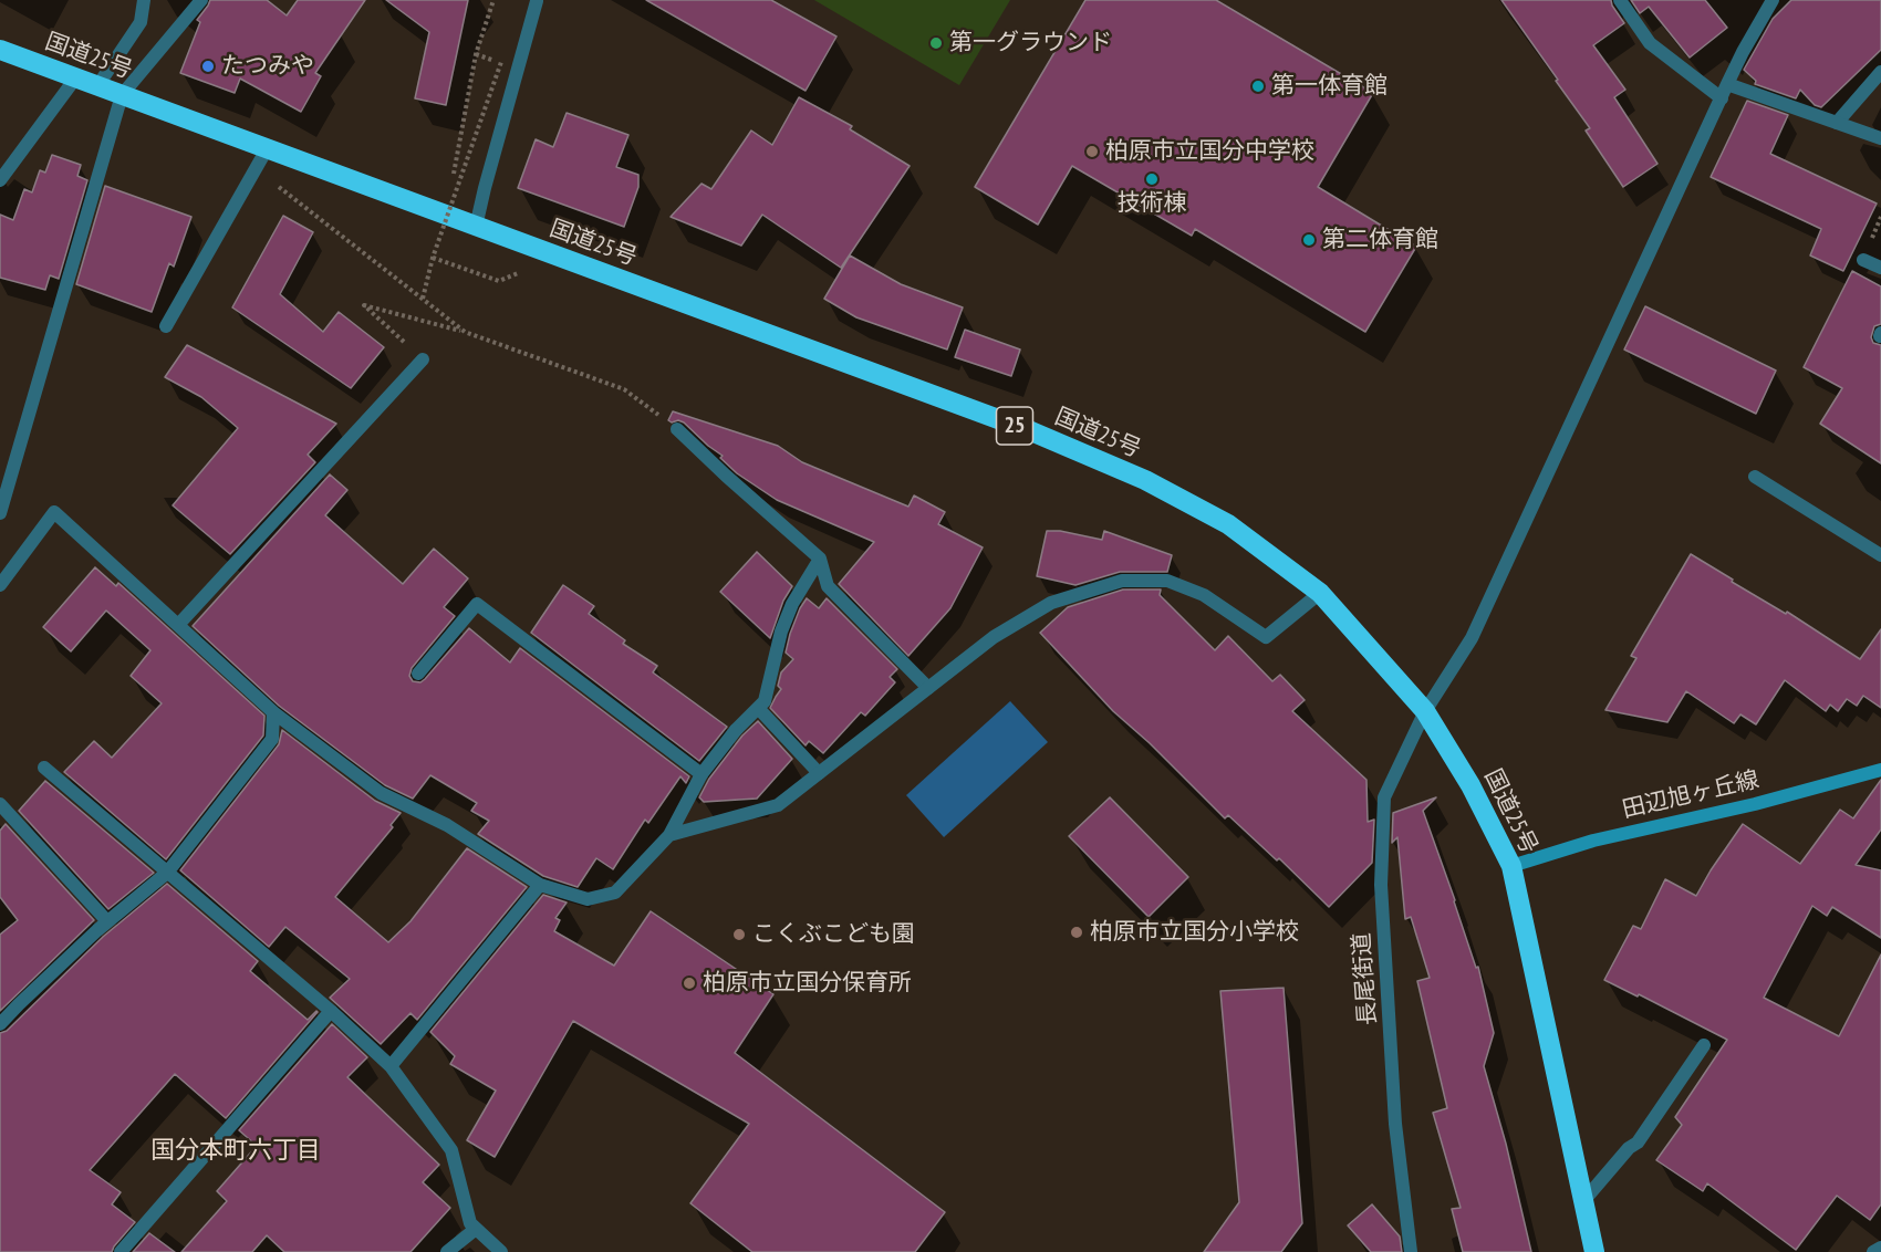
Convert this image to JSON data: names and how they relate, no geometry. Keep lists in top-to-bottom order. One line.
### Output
{"streets":{"highway":["国道25号","25"],"street":["田辺旭ヶ丘線","長尾街道"]},"crossings":[["国道25号","田辺旭ヶ丘線"],["国道25号","長尾街道"]],"districts":["国分本町六丁目"],"places":["第一グラウンド","たつみや","第一体育館","柏原市立国分中学校","技術棟","第二体育館","柏原市立国分小学校","こくぶこども園","柏原市立国分保育所"]}
